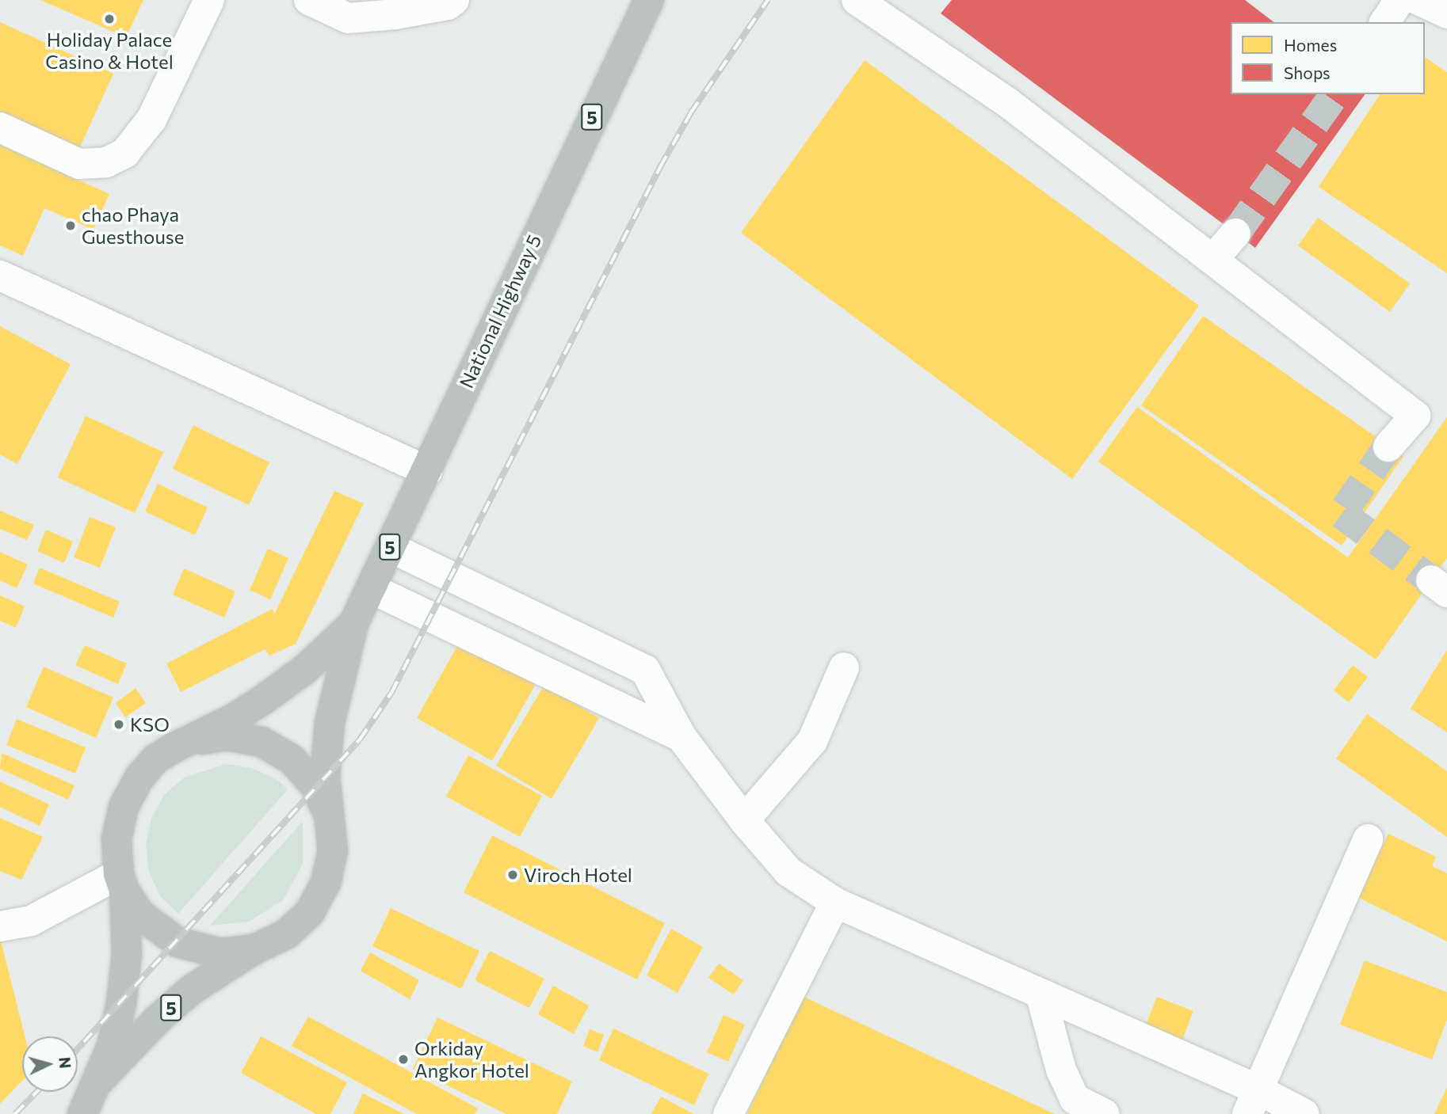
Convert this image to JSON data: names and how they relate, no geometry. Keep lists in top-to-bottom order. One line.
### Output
{"streets":{"highway":["5","National Highway 5"]},"places":["Holiday Palace Casino & Hotel","chao Phaya Guesthouse","KSO","Viroch Hotel","Orkiday Angkor Hotel"],"legend":["Homes","Shops"],"north":"right"}
